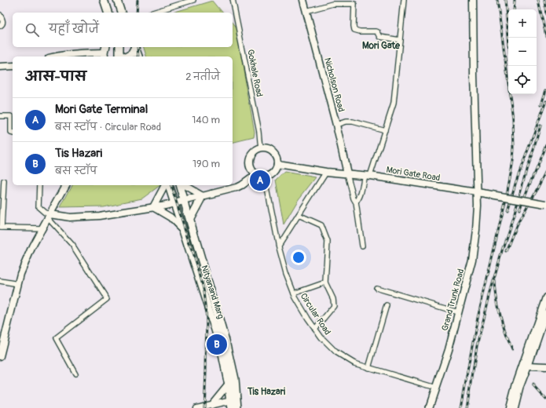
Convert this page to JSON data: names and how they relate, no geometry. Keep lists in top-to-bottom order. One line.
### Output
{"streets":{"main road":["Nityanand Marg"],"street":["Gokhale Road","Nicholson Road","Mori Gate Road","Grand Trunk Road","Circular Road"]},"crossings":[["Gokhale Road","Mori Gate Road"],["Gokhale Road","Circular Road"],["Nicholson Road","Mori Gate Road"],["Mori Gate Road","Grand Trunk Road"],["Mori Gate Road","Circular Road"],["Grand Trunk Road","Circular Road"]],"districts":["Mori Gate","Tis Hazari"],"page":{"map_buttons":["+","−"],"search":"यहाँ खोजें","heading":["आस-पास","2 नतीजे"],"list":[{"mark":"A","name":"Mori Gate Terminal","note":"बस स्टॉप · Circular Road","value":"140 m"},{"mark":"B","name":"Tis Hazari","note":"बस स्टॉप","value":"190 m"}],"pins":["A","B"]}}
